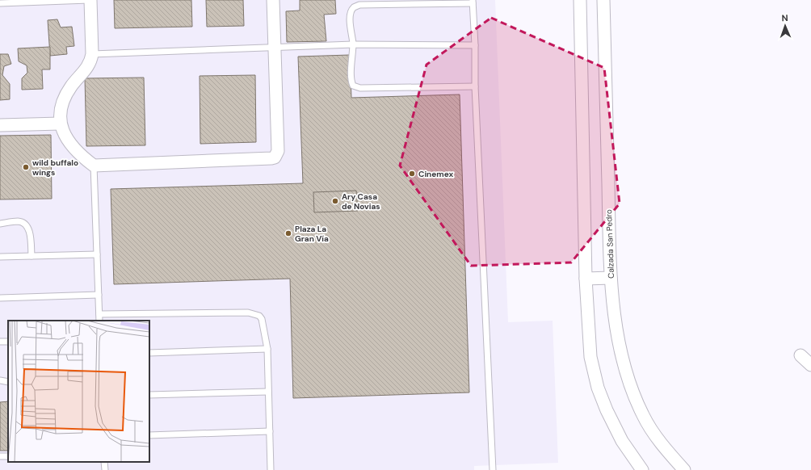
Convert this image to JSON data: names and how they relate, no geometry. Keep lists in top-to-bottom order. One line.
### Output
{"streets":{"street":["Calzada San Pedro"]},"places":["wild buffalo wings","Cinemex","Ary Casa de Novias","Plaza La Gran Vía"],"north":"top"}
